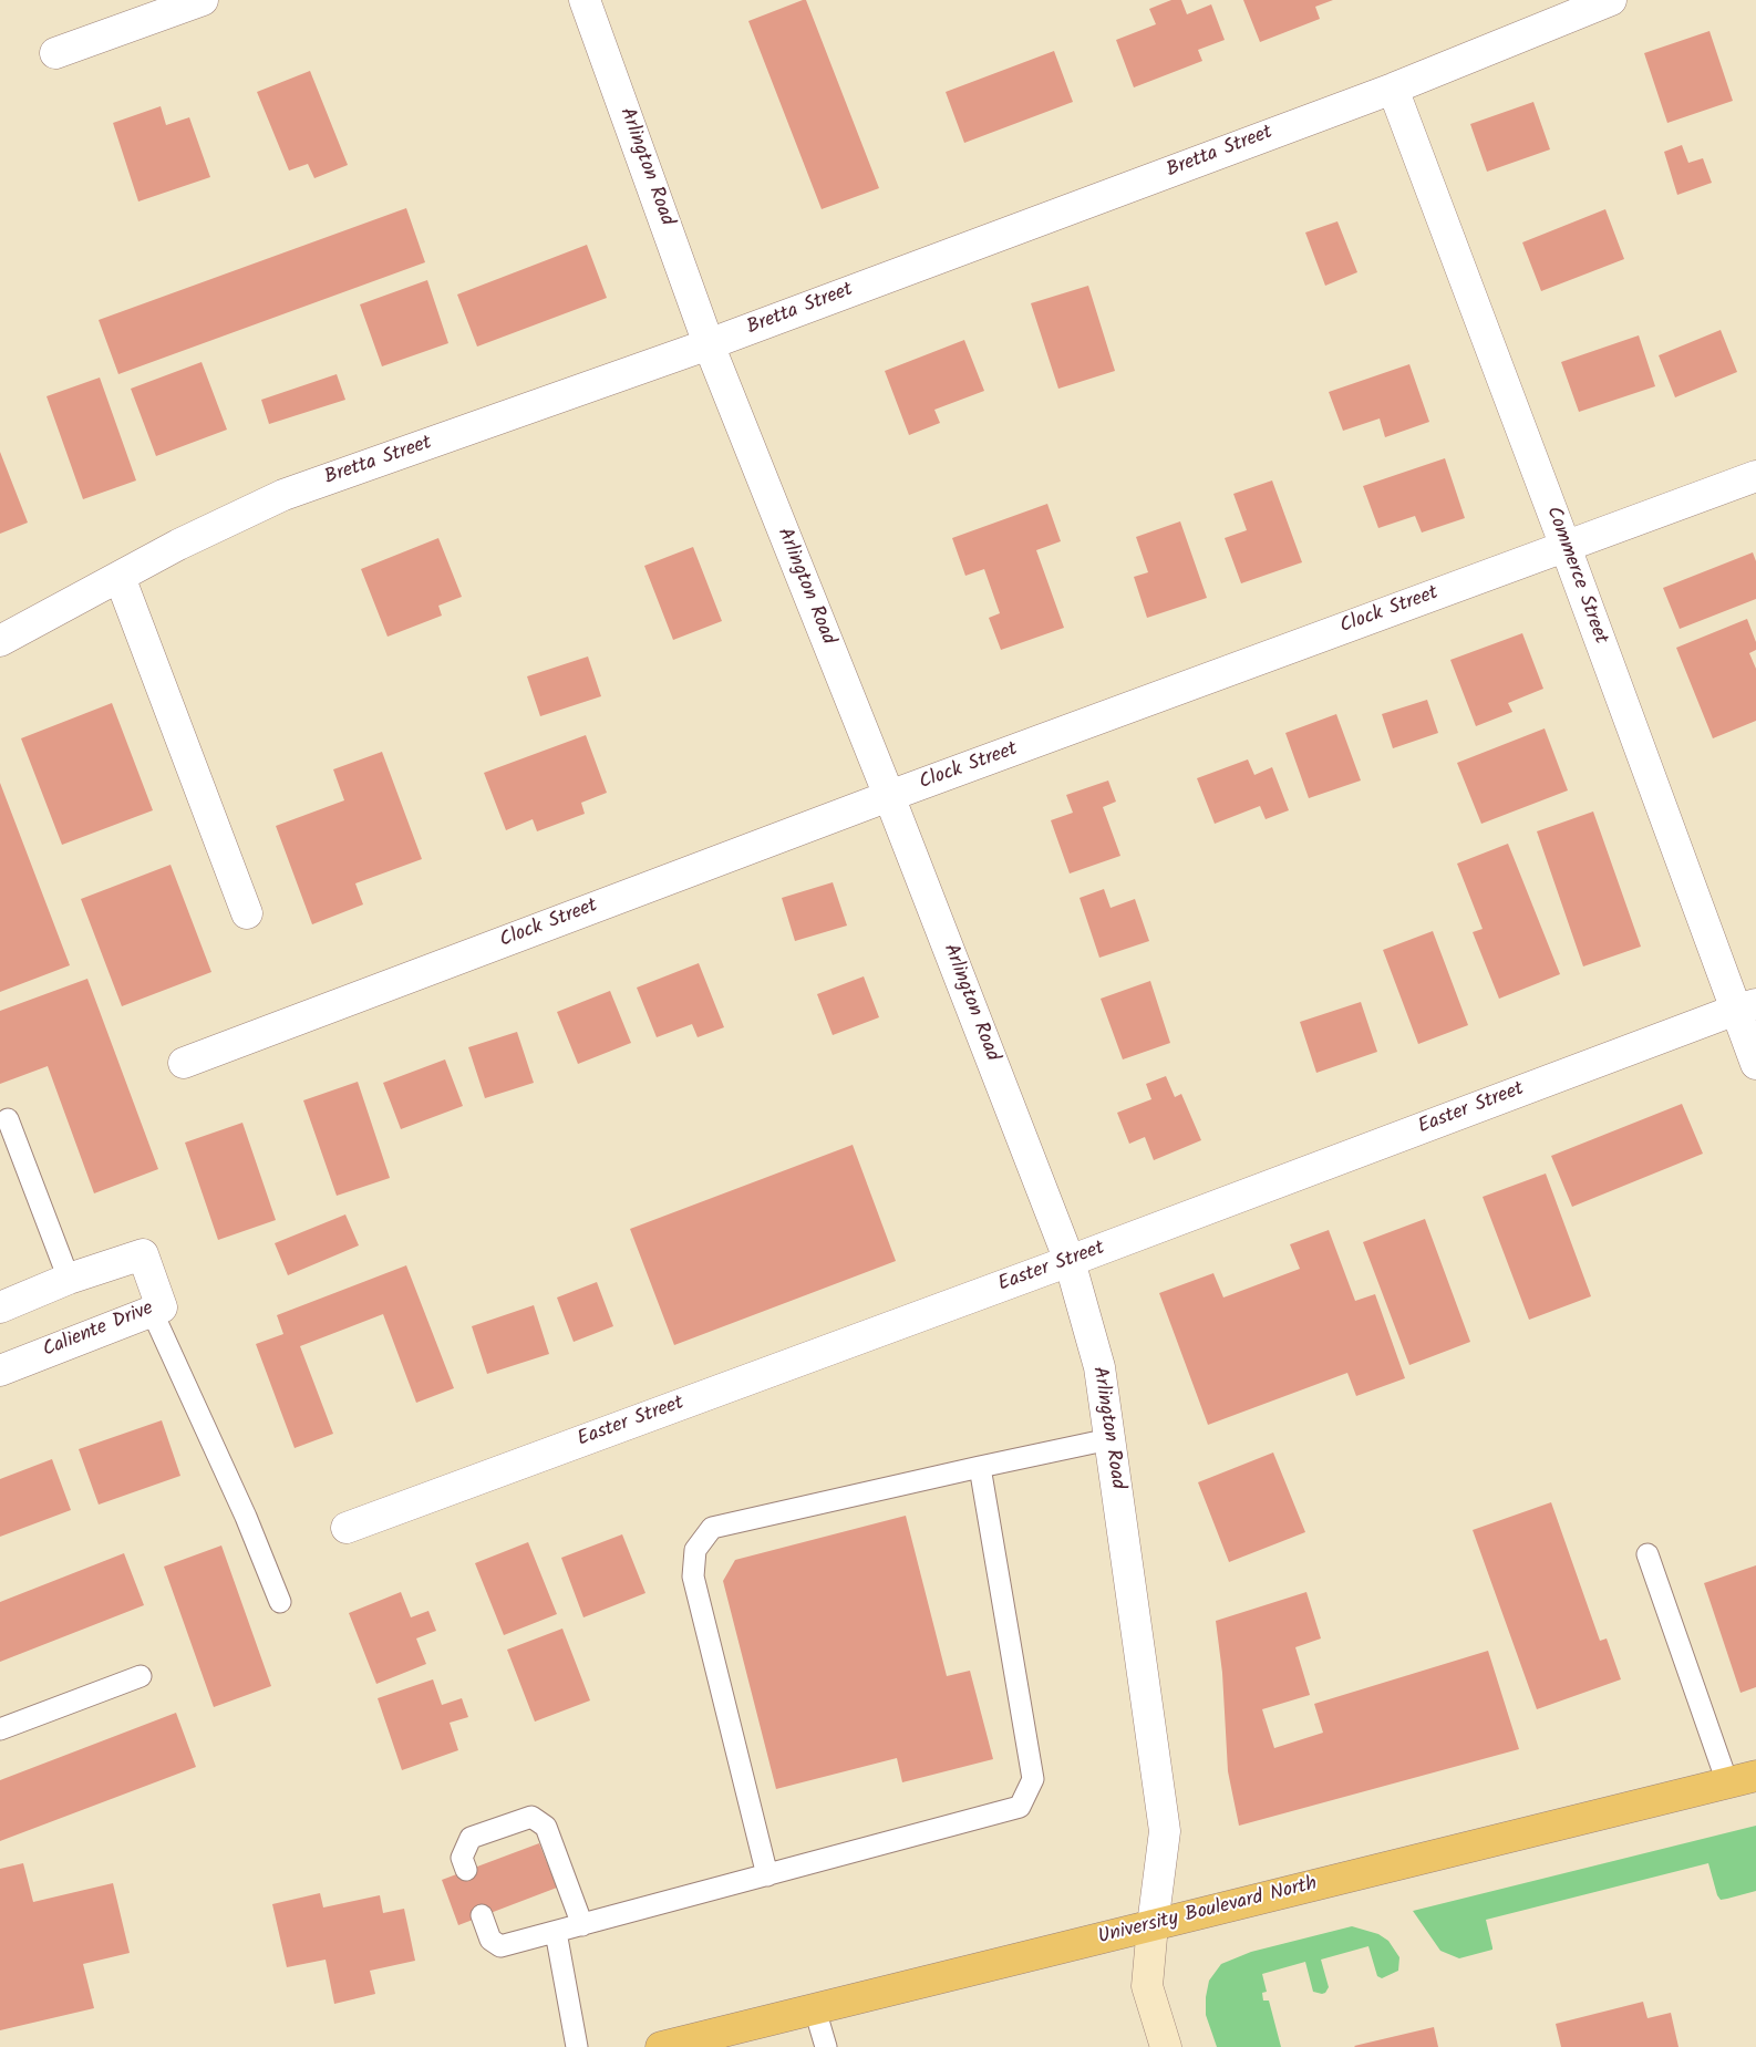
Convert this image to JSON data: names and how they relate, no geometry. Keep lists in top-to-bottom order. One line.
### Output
{"streets":{"main road":["Arlington Road","University Boulevard North"],"street":["Bretta Street","Commerce Street","Clock Street","Easter Street","Caliente Drive"]},"crossings":[["Bretta Street","Arlington Road"],["Bretta Street","Commerce Street"],["Arlington Road","Clock Street"],["Arlington Road","Easter Street"],["Arlington Road","University Boulevard North"],["Commerce Street","Clock Street"],["Commerce Street","Easter Street"]]}
